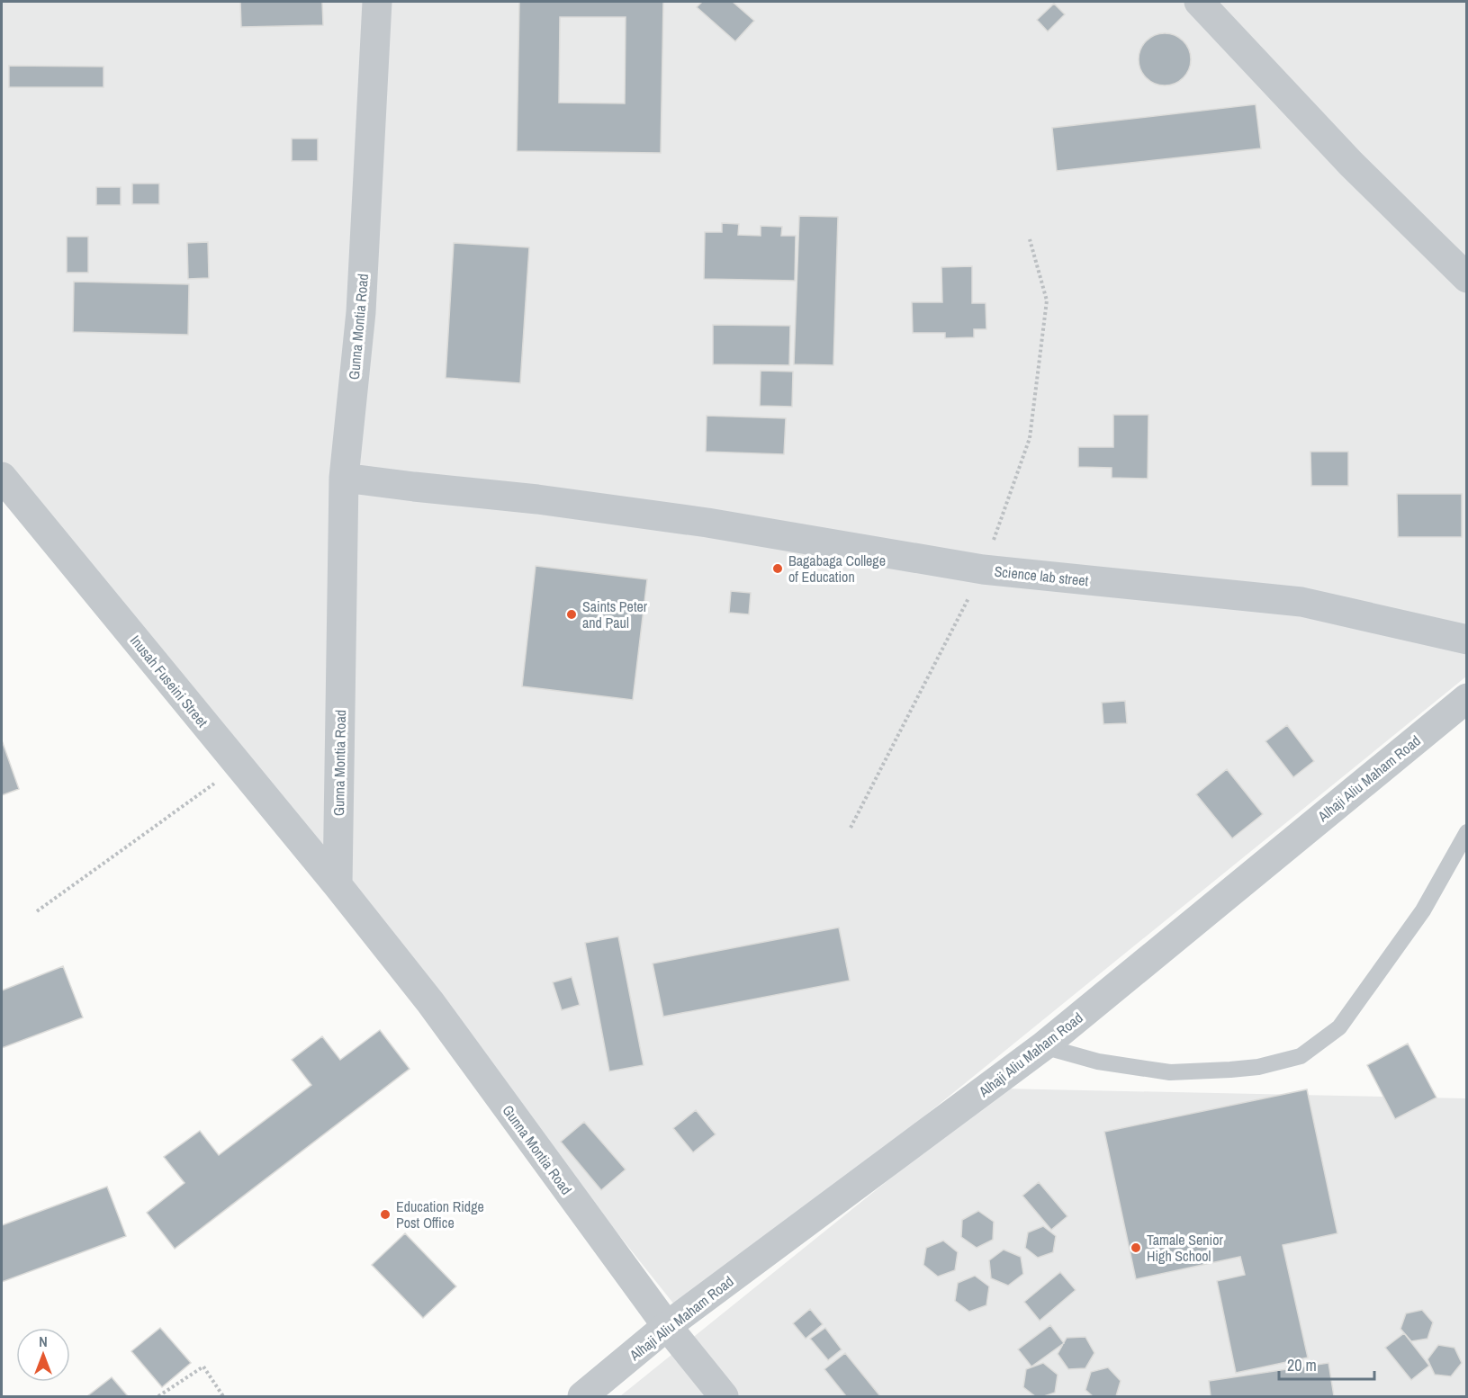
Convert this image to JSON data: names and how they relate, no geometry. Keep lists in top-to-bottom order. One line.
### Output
{"streets":{"street":["Gunna Montia Road","Science lab street","Inusah Fuseini Street","Alhaji Aliu Maham Road"]},"crossings":[["Gunna Montia Road","Science lab street"],["Gunna Montia Road","Inusah Fuseini Street"],["Gunna Montia Road","Alhaji Aliu Maham Road"]],"places":["Bagabaga College of Education","Saints Peter and Paul","Education Ridge Post Office","Tamale Senior High School"],"scale_bar":"20 m","north":"top"}
